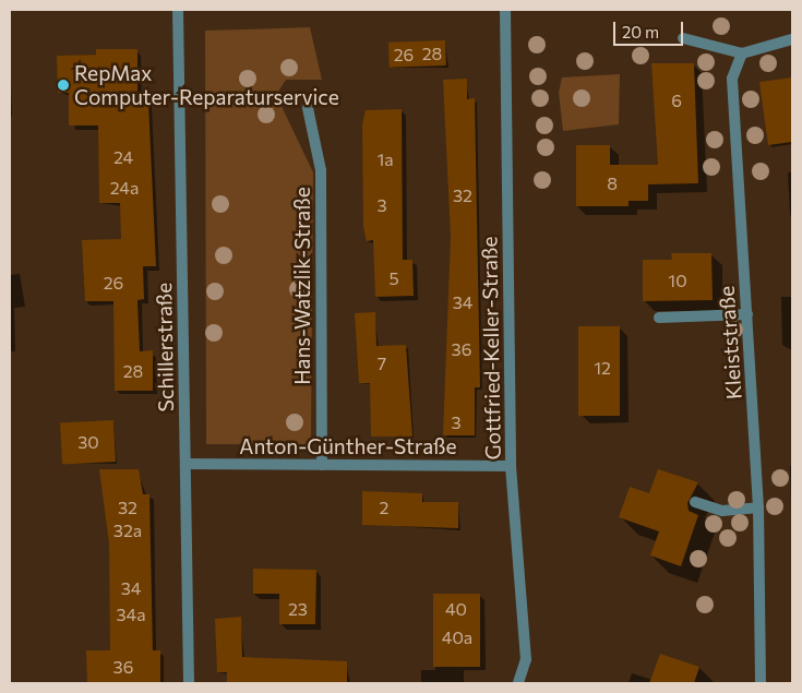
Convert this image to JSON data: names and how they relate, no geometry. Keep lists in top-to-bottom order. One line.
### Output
{"streets":{"street":["Hans-Watzlik-Straße","Kleiststraße","Schillerstraße","Gottfried-Keller-Straße","Anton-Günther-Straße"]},"crossings":[["Hans-Watzlik-Straße","Anton-Günther-Straße"],["Schillerstraße","Anton-Günther-Straße"],["Gottfried-Keller-Straße","Anton-Günther-Straße"]],"places":["RepMax Computer-Reparaturservice"],"house_numbers":["28","26","6","24","1a","8","24a","32","3","5","10","26","34","36","7","12","28","3","30","32","2","32a","34","23","40","34a","40a","36"],"scale_bar":"20 m"}
